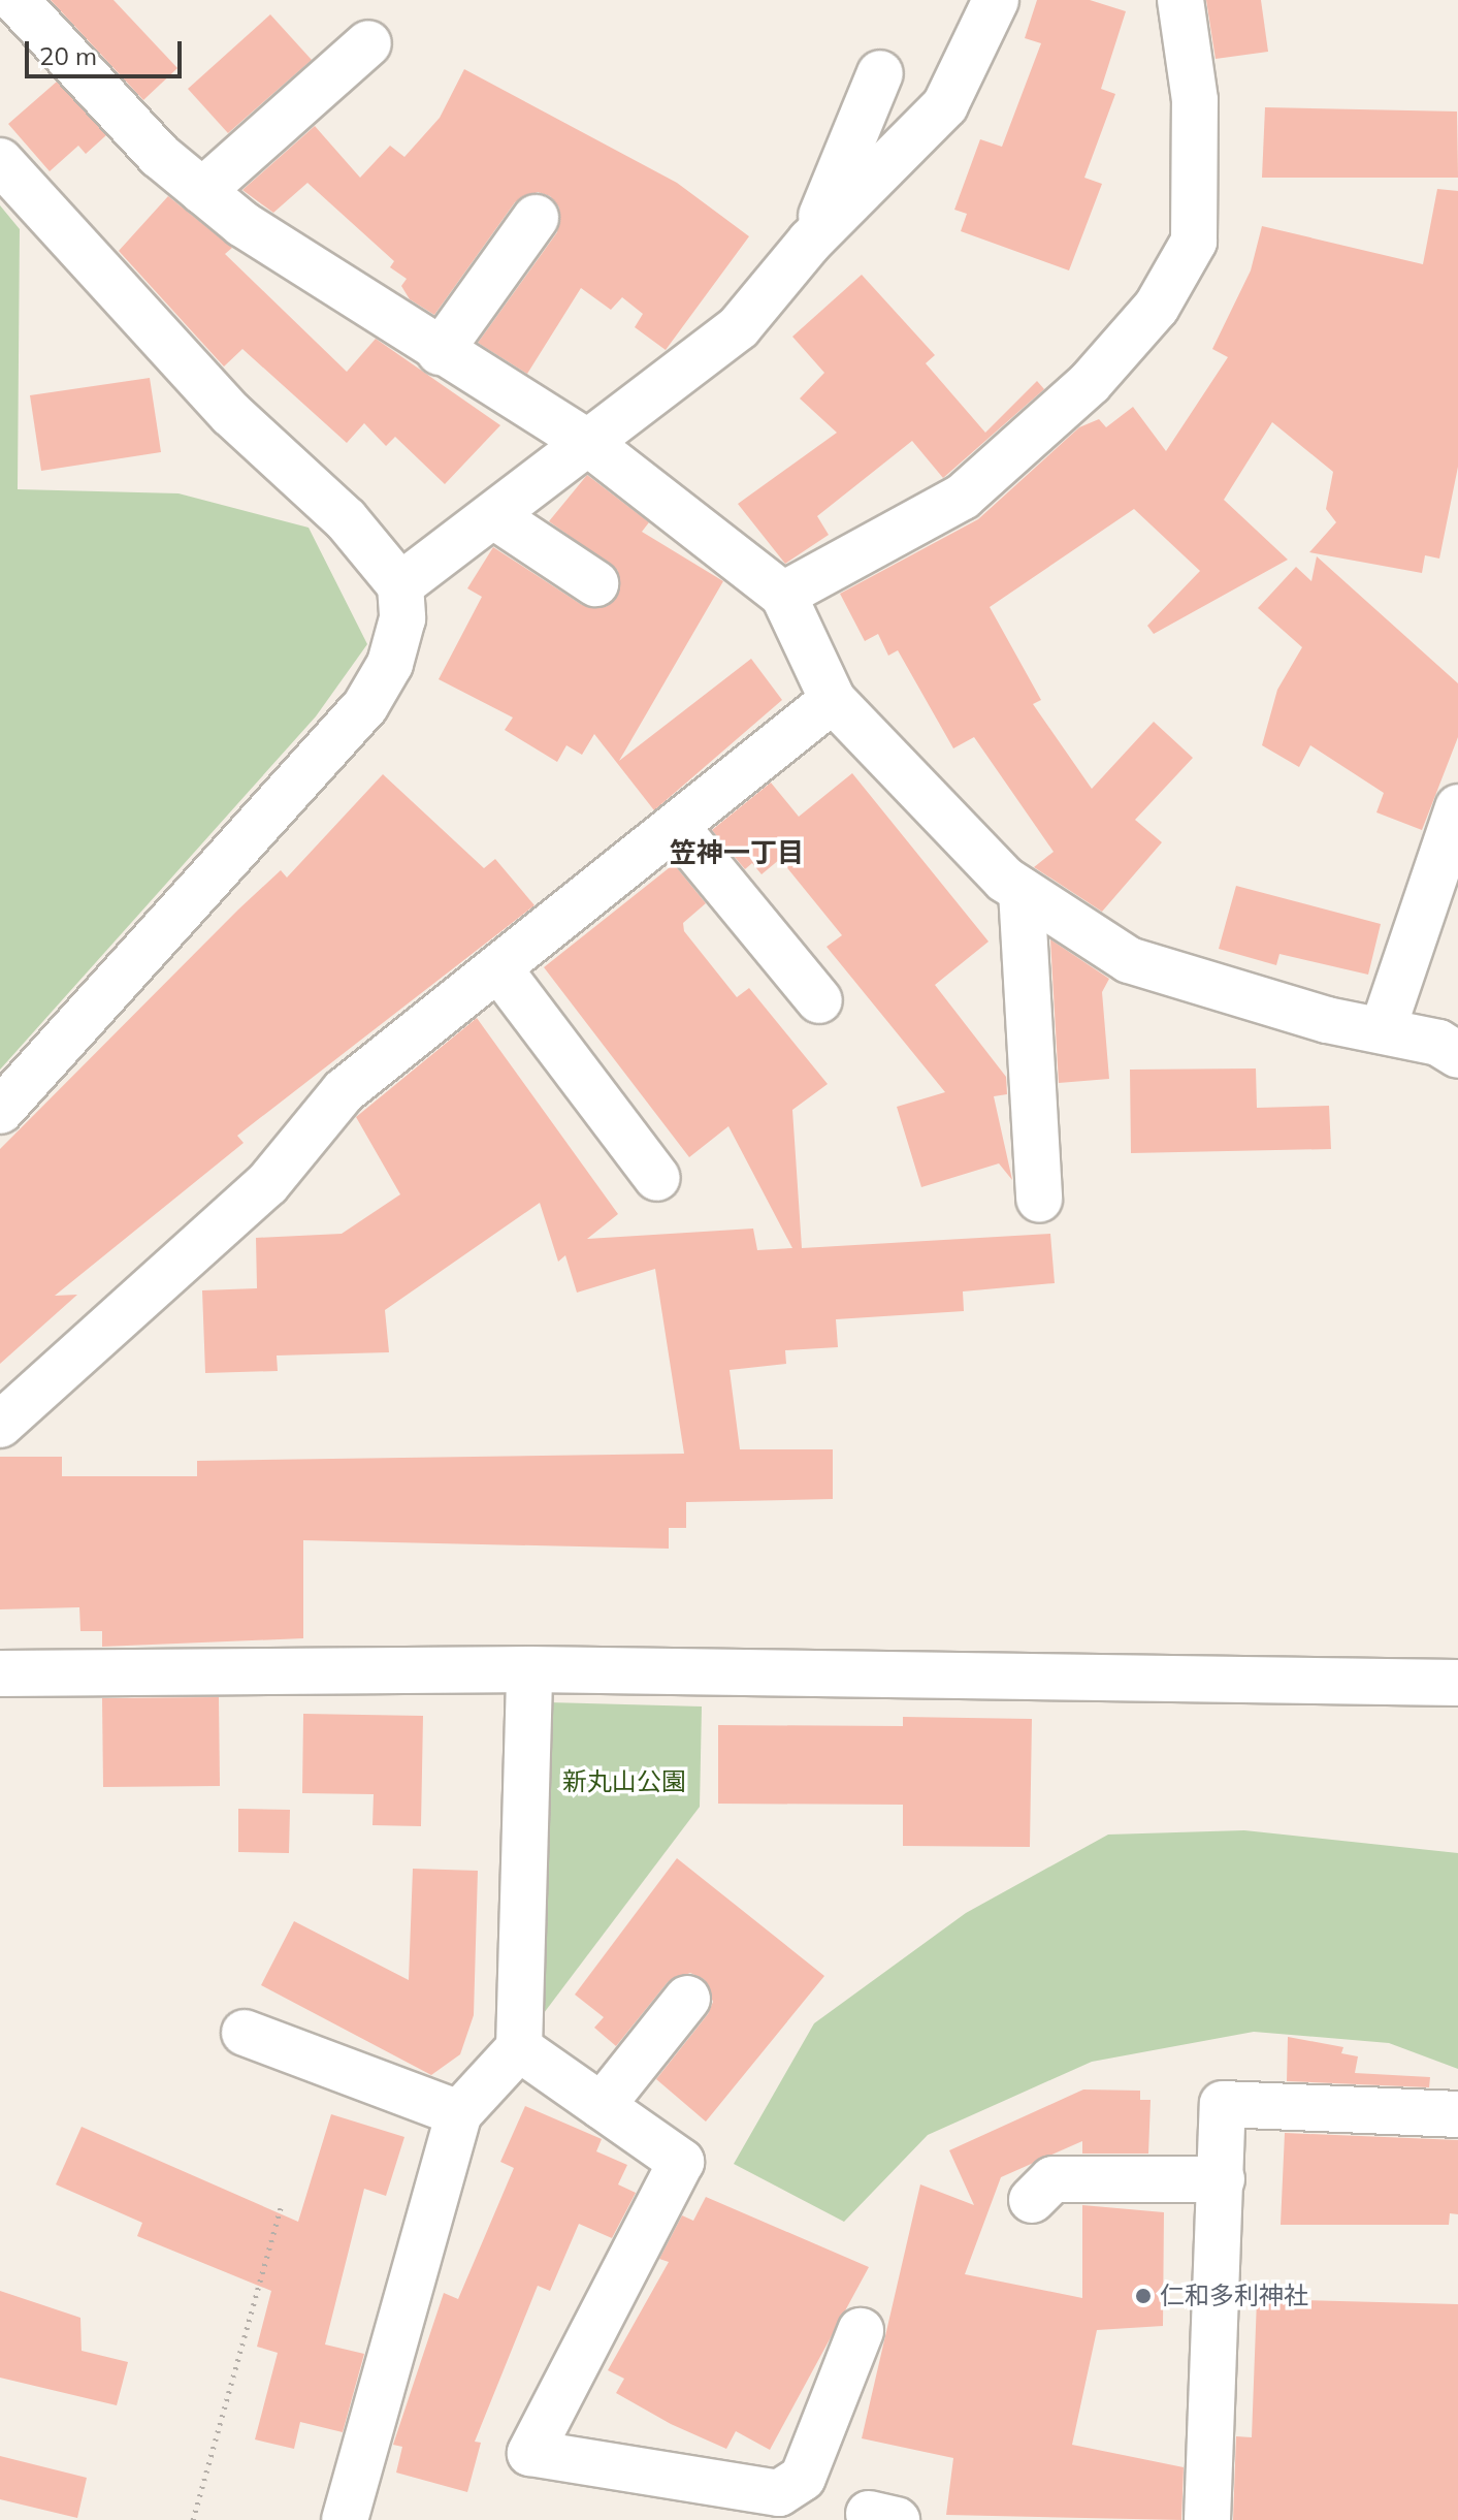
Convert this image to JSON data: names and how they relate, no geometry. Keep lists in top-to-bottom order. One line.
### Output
{"districts":["笠神一丁目"],"parks":["新丸山公園"],"places":["仁和多利神社"],"scale_bar":"20 m"}
